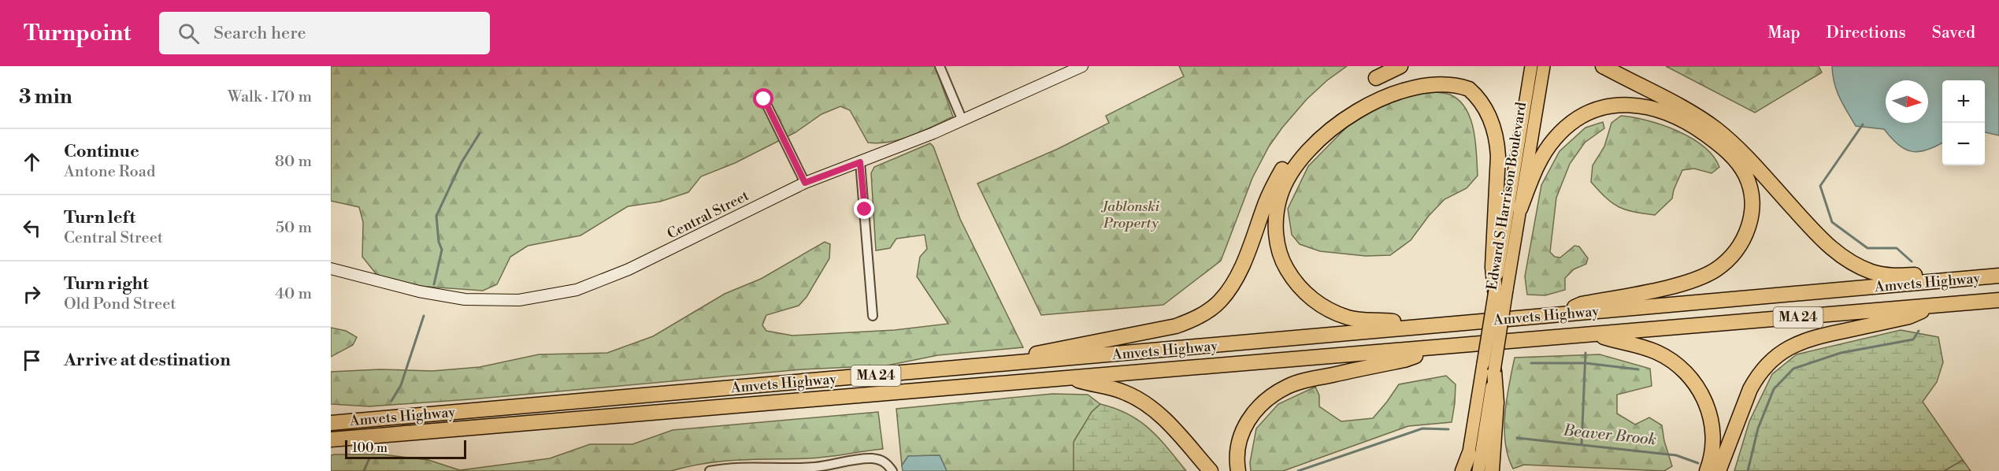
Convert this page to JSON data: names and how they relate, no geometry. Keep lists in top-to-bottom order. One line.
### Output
{"streets":{"highway":["Amvets Highway","MA 24"],"main road":["Edward S Harrison Boulevard"],"street":["Central Street"]},"water":["Beaver Brook"],"parks":["Jablonski Property"],"scale_bar":"100 m","north":"right","page":{"header":"Turnpoint","search":"Search here","nav":["Map","Directions","Saved"],"heading":["3 min","Walk · 170 m"],"map_buttons":["+","−"],"list":[["Continue","Antone Road","80 m"],["Turn left","Central Street","50 m"],["Turn right","Old Pond Street","40 m"],"Arrive at destination"],"scale":"100 m"}}
